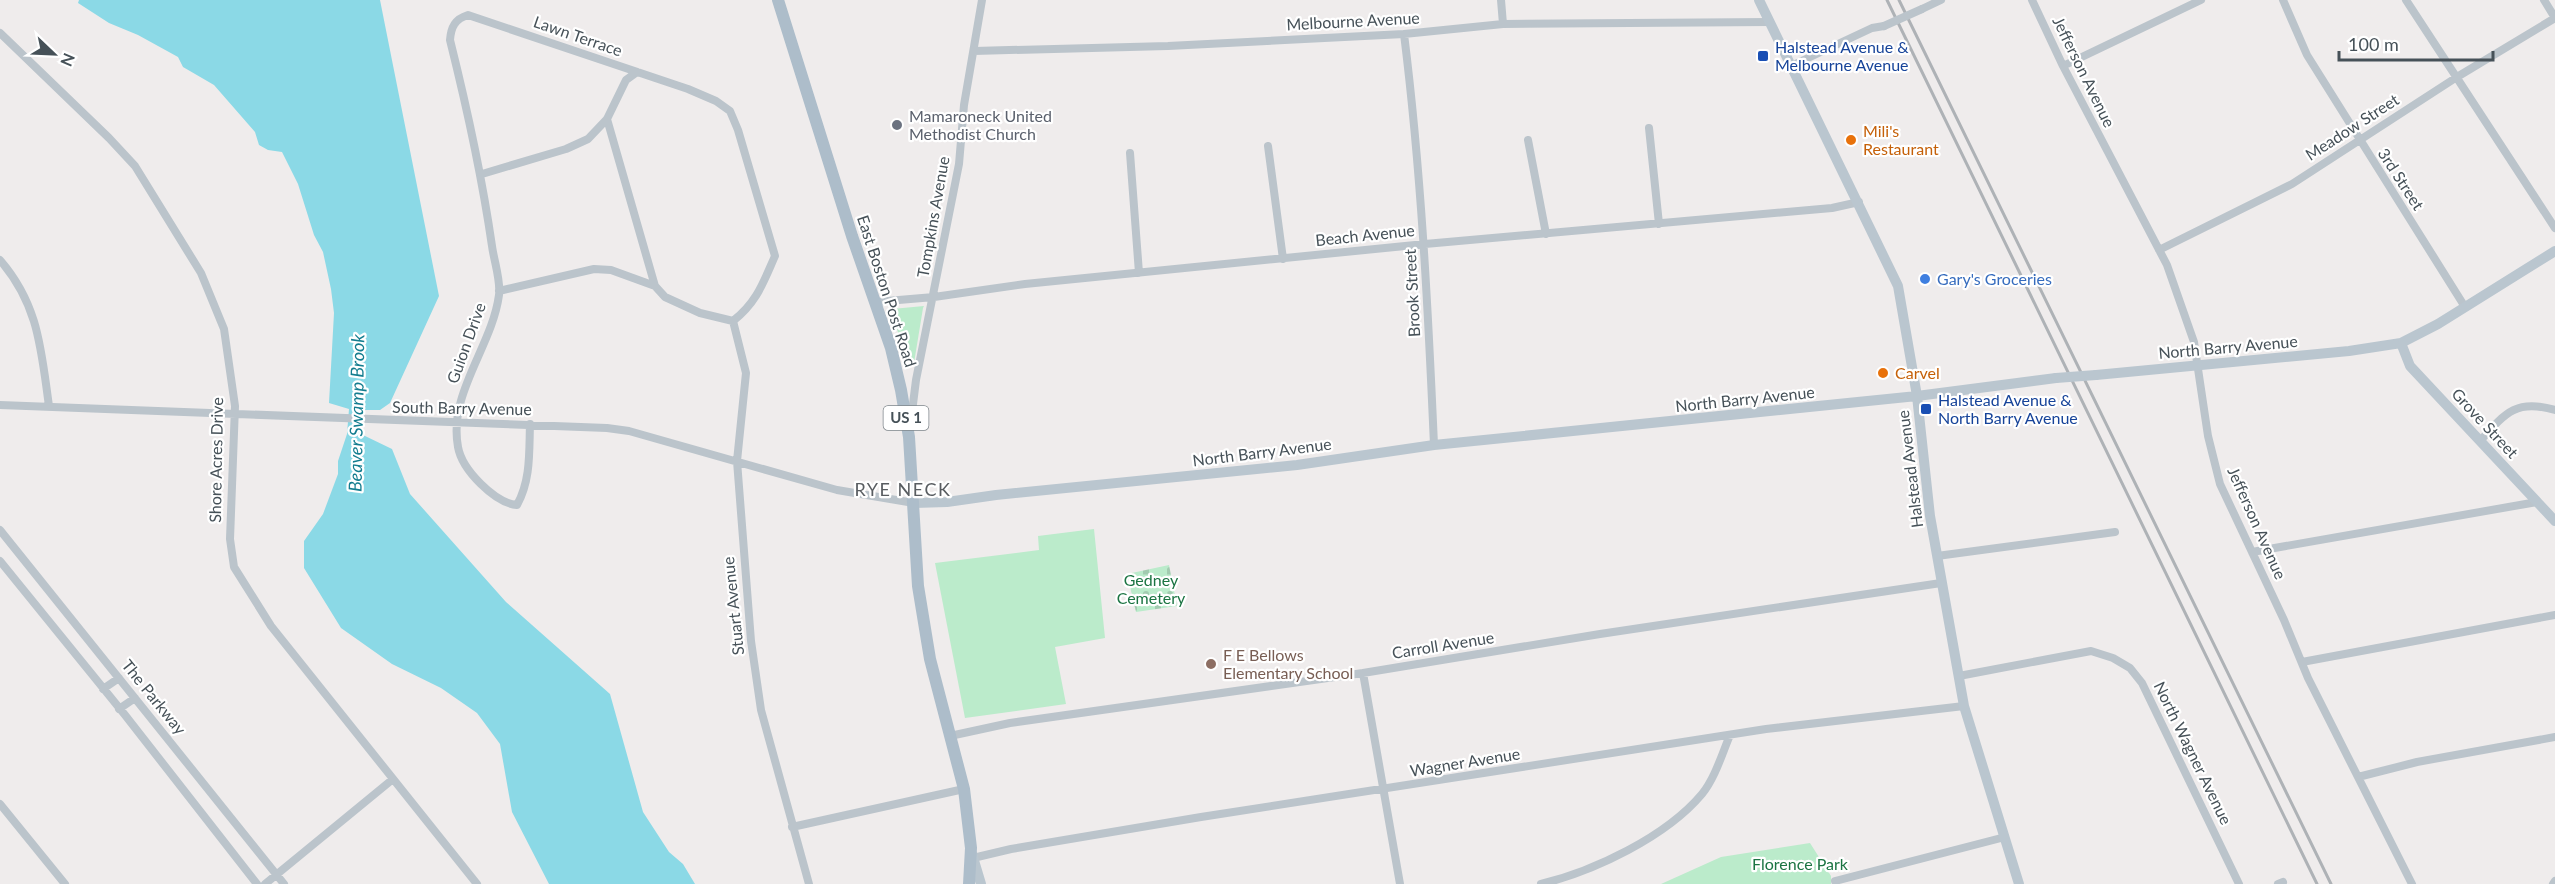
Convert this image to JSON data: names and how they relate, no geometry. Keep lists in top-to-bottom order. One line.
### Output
{"streets":{"main road":["East Boston Post Road","US 1"],"street":["Melbourne Avenue","Lawn Terrace","Jefferson Avenue","Meadow Street","3rd Street","Tompkins Avenue","Beach Avenue","Brook Street","Guion Drive","North Barry Avenue","South Barry Avenue","Grove Street","Shore Acres Drive","Halstead Avenue","Stuart Avenue","Carroll Avenue","The Parkway","North Wagner Avenue","Wagner Avenue"]},"crossings":[["Melbourne Avenue","Tompkins Avenue"],["Melbourne Avenue","Brook Street"],["Melbourne Avenue","Halstead Avenue"],["Lawn Terrace","Guion Drive"],["Lawn Terrace","Stuart Avenue"],["Jefferson Avenue","Meadow Street"],["Jefferson Avenue","North Barry Avenue"],["Meadow Street","3rd Street"],["3rd Street","North Barry Avenue"],["Tompkins Avenue","Beach Avenue"],["Tompkins Avenue","East Boston Post Road"],["Beach Avenue","East Boston Post Road"],["Beach Avenue","Brook Street"],["Beach Avenue","Halstead Avenue"],["East Boston Post Road","North Barry Avenue"],["East Boston Post Road","South Barry Avenue"],["East Boston Post Road","Carroll Avenue"],["East Boston Post Road","Wagner Avenue"],["Brook Street","North Barry Avenue"],["Guion Drive","South Barry Avenue"],["Guion Drive","Stuart Avenue"],["North Barry Avenue","South Barry Avenue"],["North Barry Avenue","Grove Street"],["North Barry Avenue","Halstead Avenue"],["South Barry Avenue","Shore Acres Drive"],["South Barry Avenue","Stuart Avenue"],["Halstead Avenue","Carroll Avenue"],["Halstead Avenue","North Wagner Avenue"],["Halstead Avenue","Wagner Avenue"]],"districts":["RYE NECK"],"water":["Beaver Swamp Brook"],"parks":["Gedney Cemetery","Florence Park"],"places":{"transit":["Halstead Avenue & Melbourne Avenue","Halstead Avenue & North Barry Avenue"],"other":["Mamaroneck United Methodist Church","Mili's Restaurant","Gary's Groceries","Carvel","F E Bellows Elementary School"]},"scale_bar":"100 m","north":"bottom right"}
